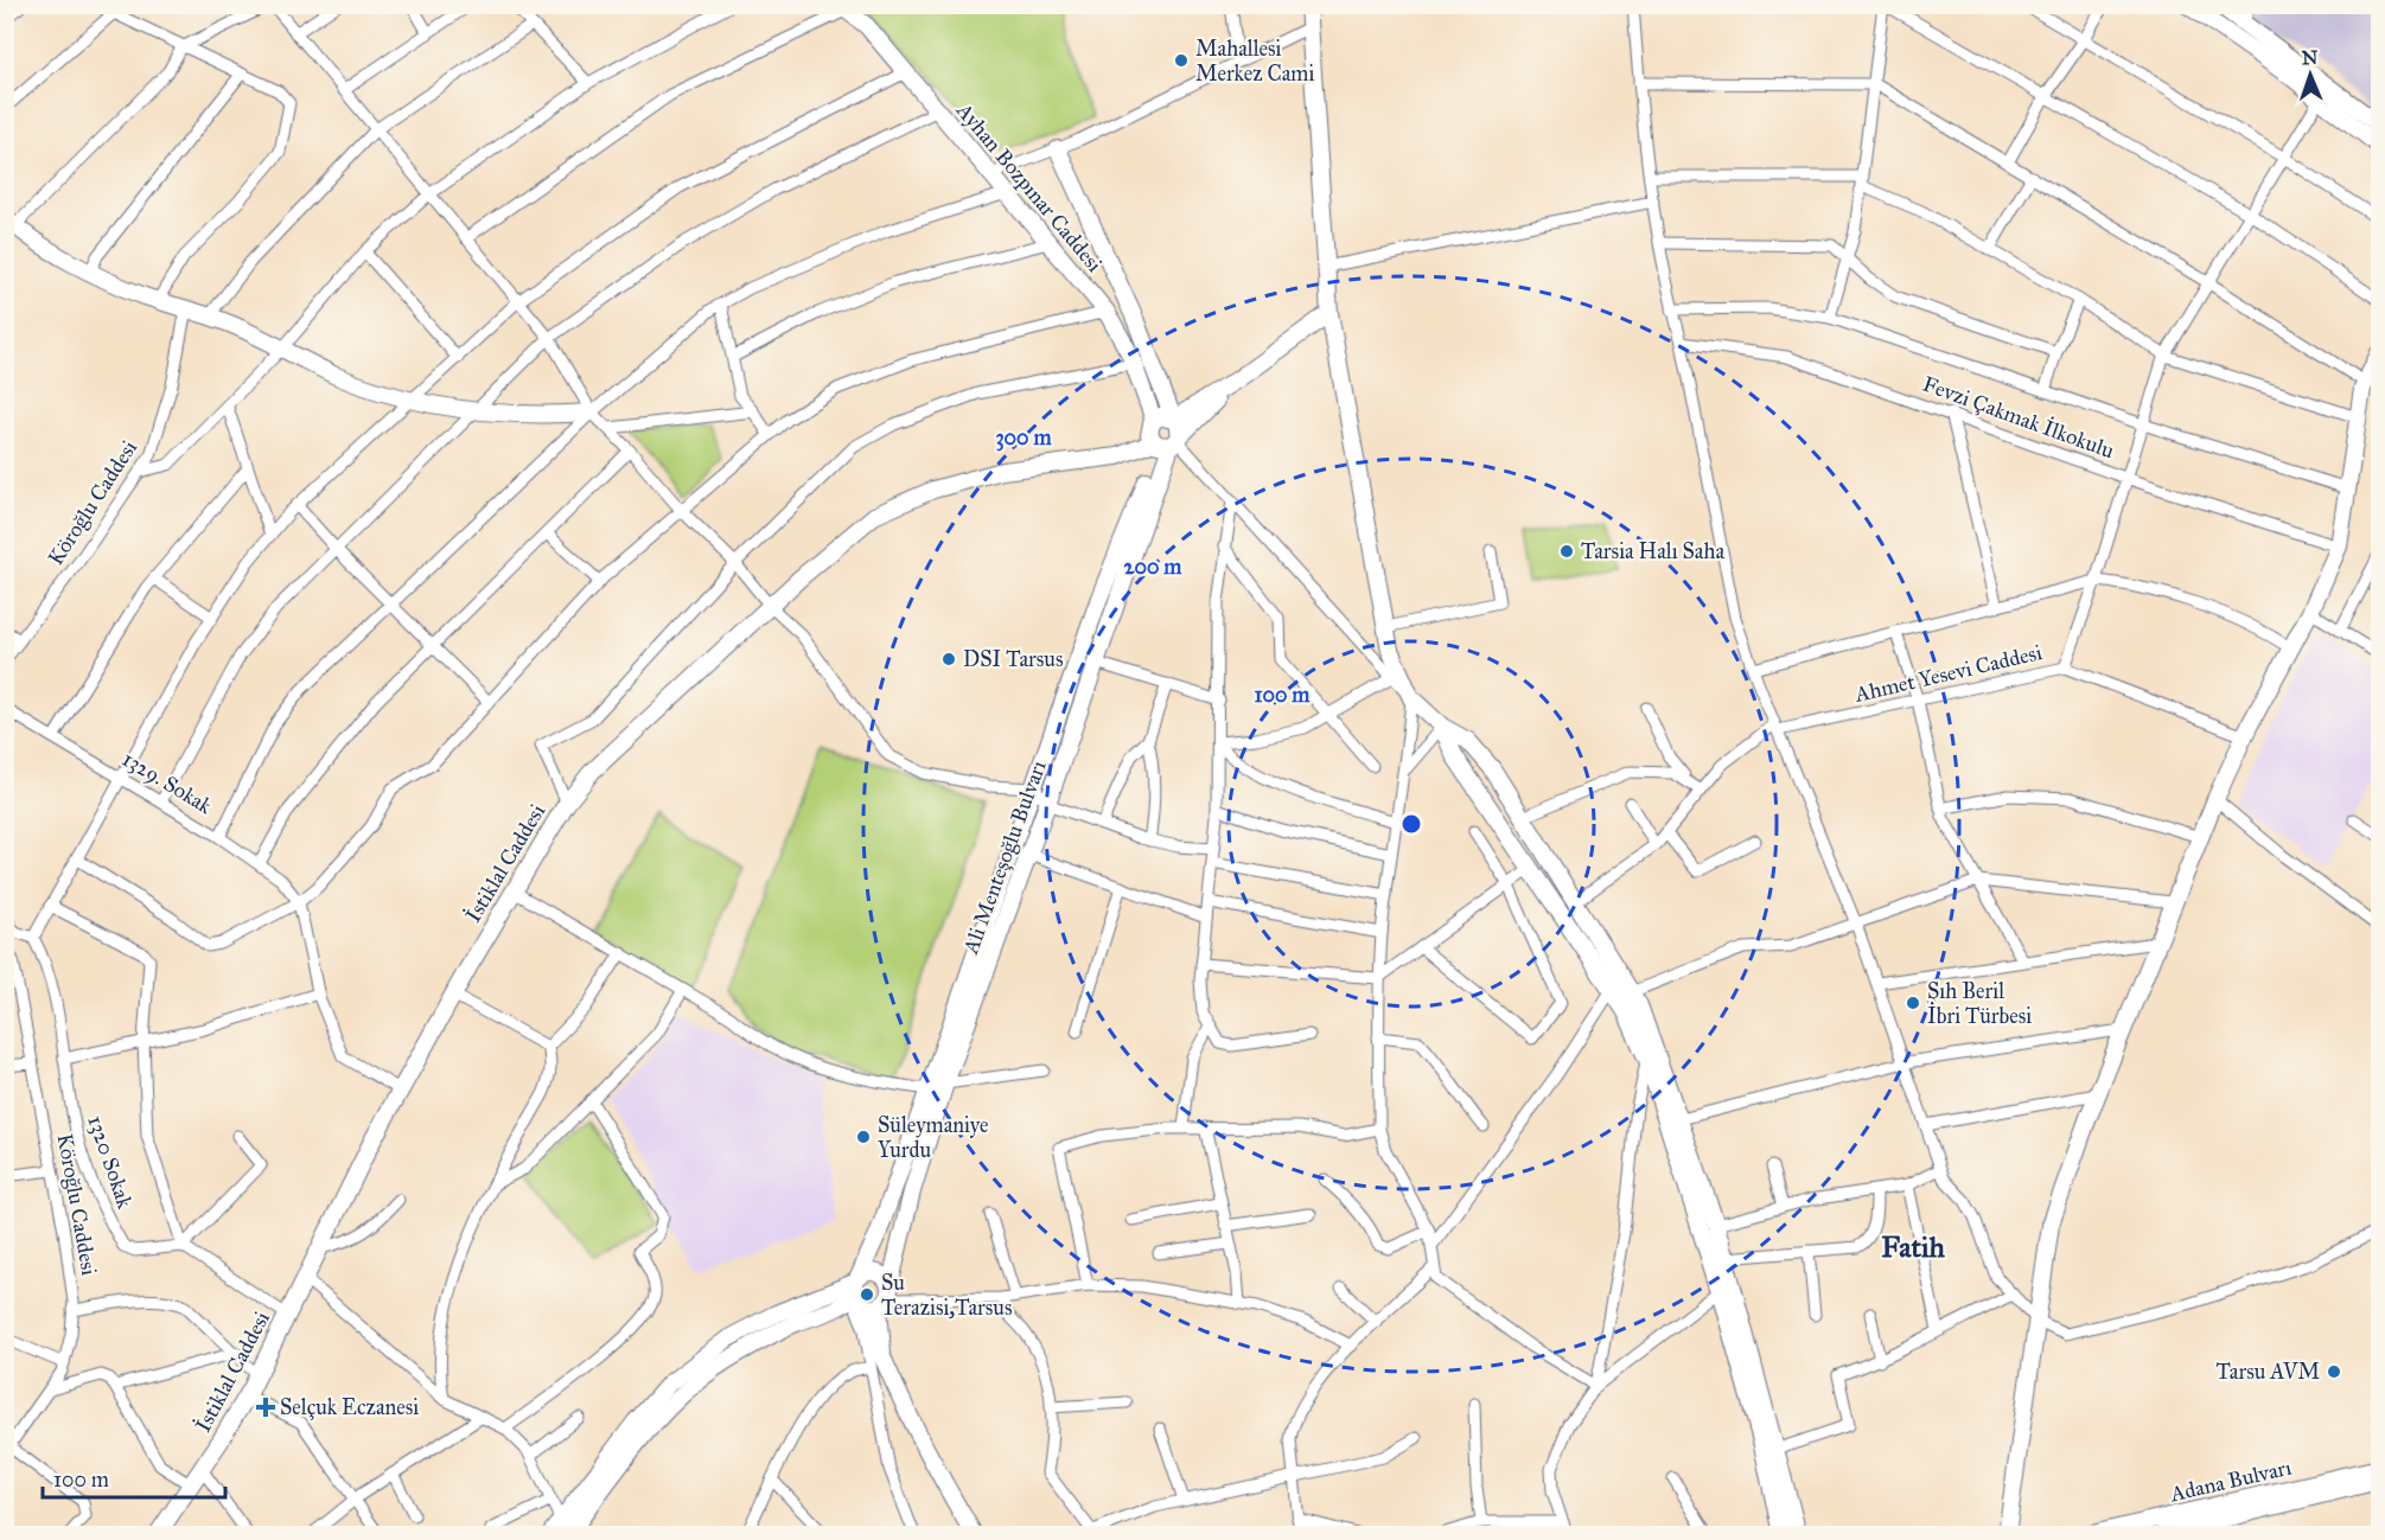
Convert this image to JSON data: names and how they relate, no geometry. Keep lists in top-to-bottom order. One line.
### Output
{"streets":{"street":["Ayhan Bozpınar Caddesi","Fevzi Çakmak İlkokulu","Köroğlu Caddesi","Ahmet Yesevi Caddesi","1329. Sokak","Ali Menteşoğlu Bulvarı","İstiklal Caddesi","1320 Sokak","Adana Bulvarı"]},"crossings":[["Ayhan Bozpınar Caddesi","Ali Menteşoğlu Bulvarı"],["Ayhan Bozpınar Caddesi","İstiklal Caddesi"],["Ali Menteşoğlu Bulvarı","İstiklal Caddesi"]],"districts":["Fatih"],"places":{"other":["Mahallesi Merkez Cami","Tarsia Halı Saha","DSI Tarsus","Şıh Beril İbri Türbesi","Süleymaniye Yurdu","Su Terazisi,Tarsus","Tarsu AVM"],"health":["Selçuk Eczanesi"]},"scale_bar":"100 m","north":"top","rings":["300 m","200 m","100 m"]}
